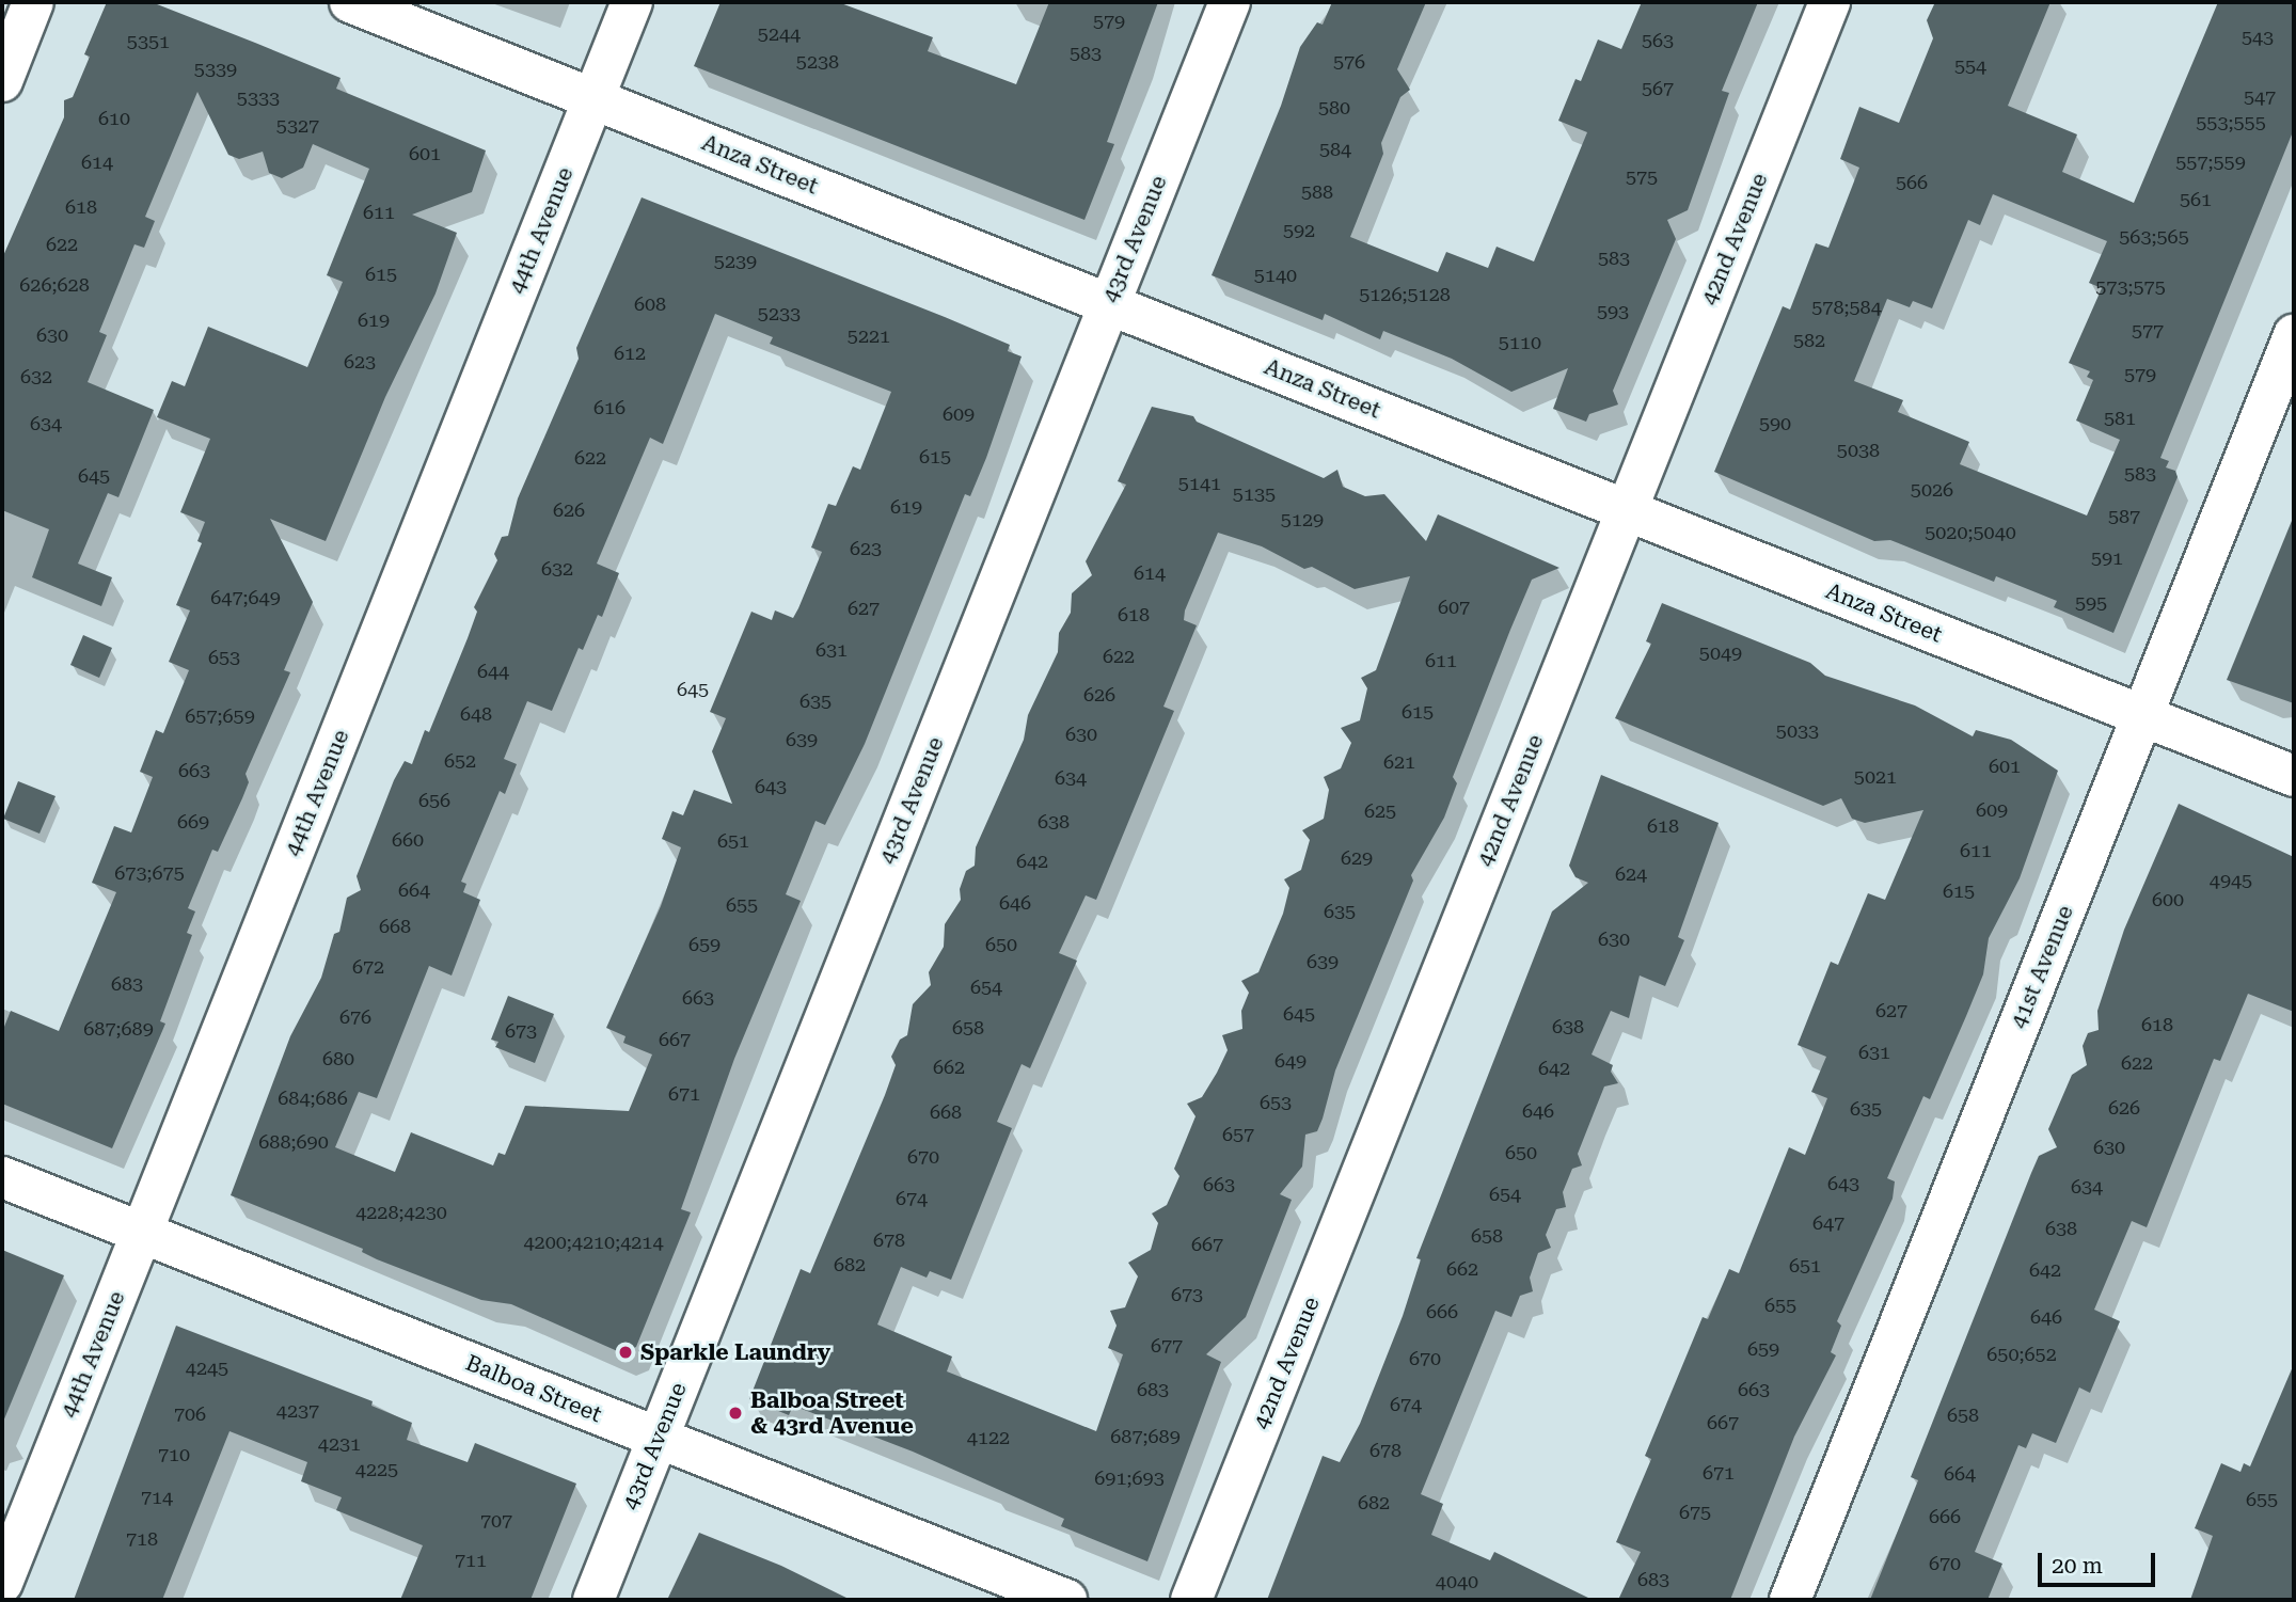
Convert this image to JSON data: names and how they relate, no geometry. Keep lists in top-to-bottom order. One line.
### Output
{"streets":{"street":["Anza Street","44th Avenue","43rd Avenue","42nd Avenue","41st Avenue","Balboa Street"]},"crossings":[["Anza Street","44th Avenue"],["Anza Street","43rd Avenue"],["Anza Street","42nd Avenue"],["Anza Street","41st Avenue"],["44th Avenue","Balboa Street"],["43rd Avenue","Balboa Street"]],"places":["Sparkle Laundry","Balboa Street & 43rd Avenue"],"house_numbers":["579","5244","543","563","5351","583","5238","576","554","5339","567","547","5333","580","610","553;555","5327","584","601","614","557;559","575","566","588","561","618","611","592","563;565","622","583","5239","615","5140","626;628","573;575","5126;5128","608","578;584","593","5233","619","577","630","5221","582","5110","612","623","579","632","616","609","581","634","590","5038","615","622","583","645","5141","5026","5135","619","626","587","5129","5020;5040","623","591","632","614","647;649","595","607","627","618","631","5049","622","653","611","644","645","626","635","615","648","657;659","5033","630","639","652","621","601","663","5021","634","643","656","609","625","669","638","618","660","651","611","629","642","673;675","624","4945","664","615","600","646","655","635","668","630","659","650","639","672","683","654","663","627","645","676","618","638","658","687;689","673","667","631","680","649","622","662","642","671","684;686","653","626","635","646","668","657","688;690","630","650","670","643","663","634","654","674","4228;4230","647","638","658","678","4200;4210;4214","667","682","651","662","642","673","655","666","646","677","659","650;652","670","4245","683","663","674","4237","706","658","667","687;689","4122","4231","678","710","4225","671","664","691;693","714","655","682","675","666","707","718","711","670","683","4040"],"scale_bar":"20 m"}
